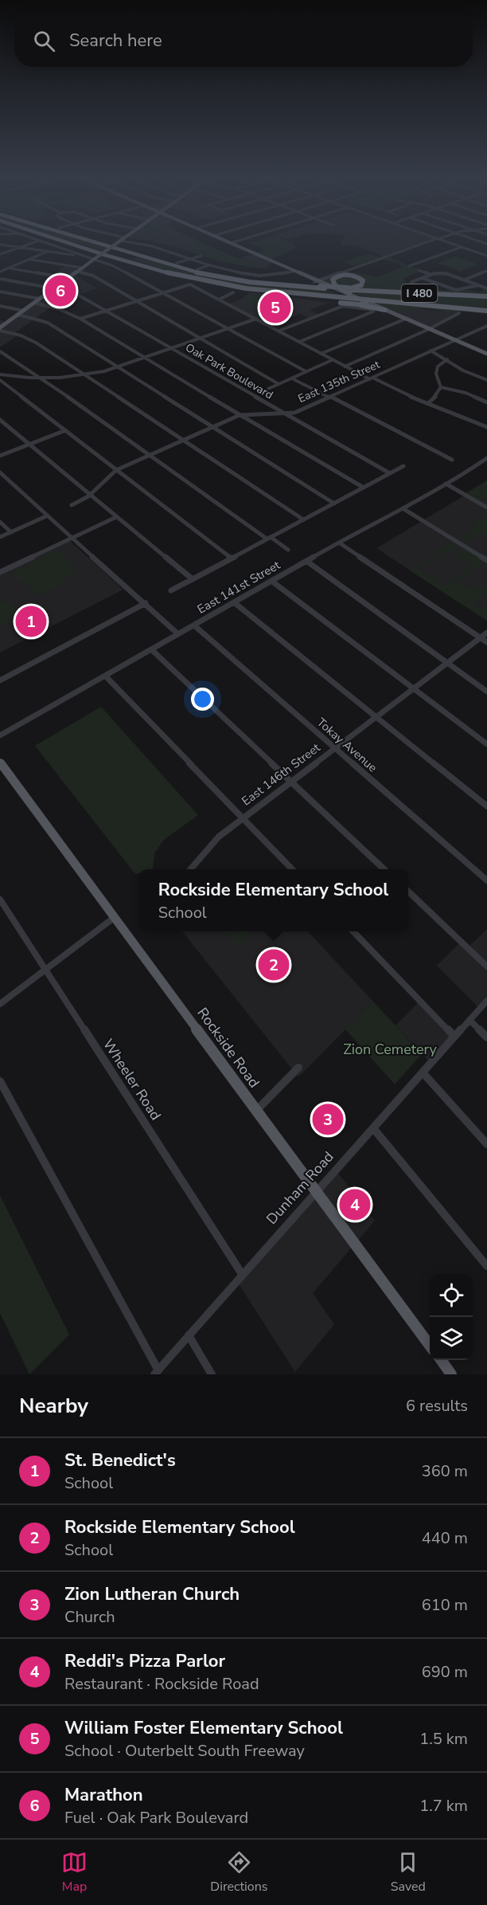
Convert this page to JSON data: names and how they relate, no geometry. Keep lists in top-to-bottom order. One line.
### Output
{"streets":{"highway":["I 480"],"main road":["Rockside Road"],"street":["Oak Park Boulevard","East 135th Street","East 141st Street","Tokay Avenue","East 146th Street","Wheeler Road","Dunham Road"]},"crossings":[["Oak Park Boulevard","East 135th Street"],["East 141st Street","Tokay Avenue"],["Tokay Avenue","East 146th Street"],["Rockside Road","Dunham Road"],["Wheeler Road","Dunham Road"]],"parks":["Zion Cemetery"],"page":{"search":"Search here","pins":["6","5","1","2","3","4"],"popup":["Rockside Elementary School","School"],"heading":["Nearby","6 results"],"list":[{"mark":"1","name":"St. Benedict's","note":"School","value":"360 m"},{"mark":"2","name":"Rockside Elementary School","note":"School","value":"440 m"},{"mark":"3","name":"Zion Lutheran Church","note":"Church","value":"610 m"},{"mark":"4","name":"Reddi's Pizza Parlor","note":"Restaurant · Rockside Road","value":"690 m"},{"mark":"5","name":"William Foster Elementary School","note":"School · Outerbelt South Freeway","value":"1.5 km"},{"mark":"6","name":"Marathon","note":"Fuel · Oak Park Boulevard","value":"1.7 km"}],"nav":["Map","Directions","Saved"]}}
